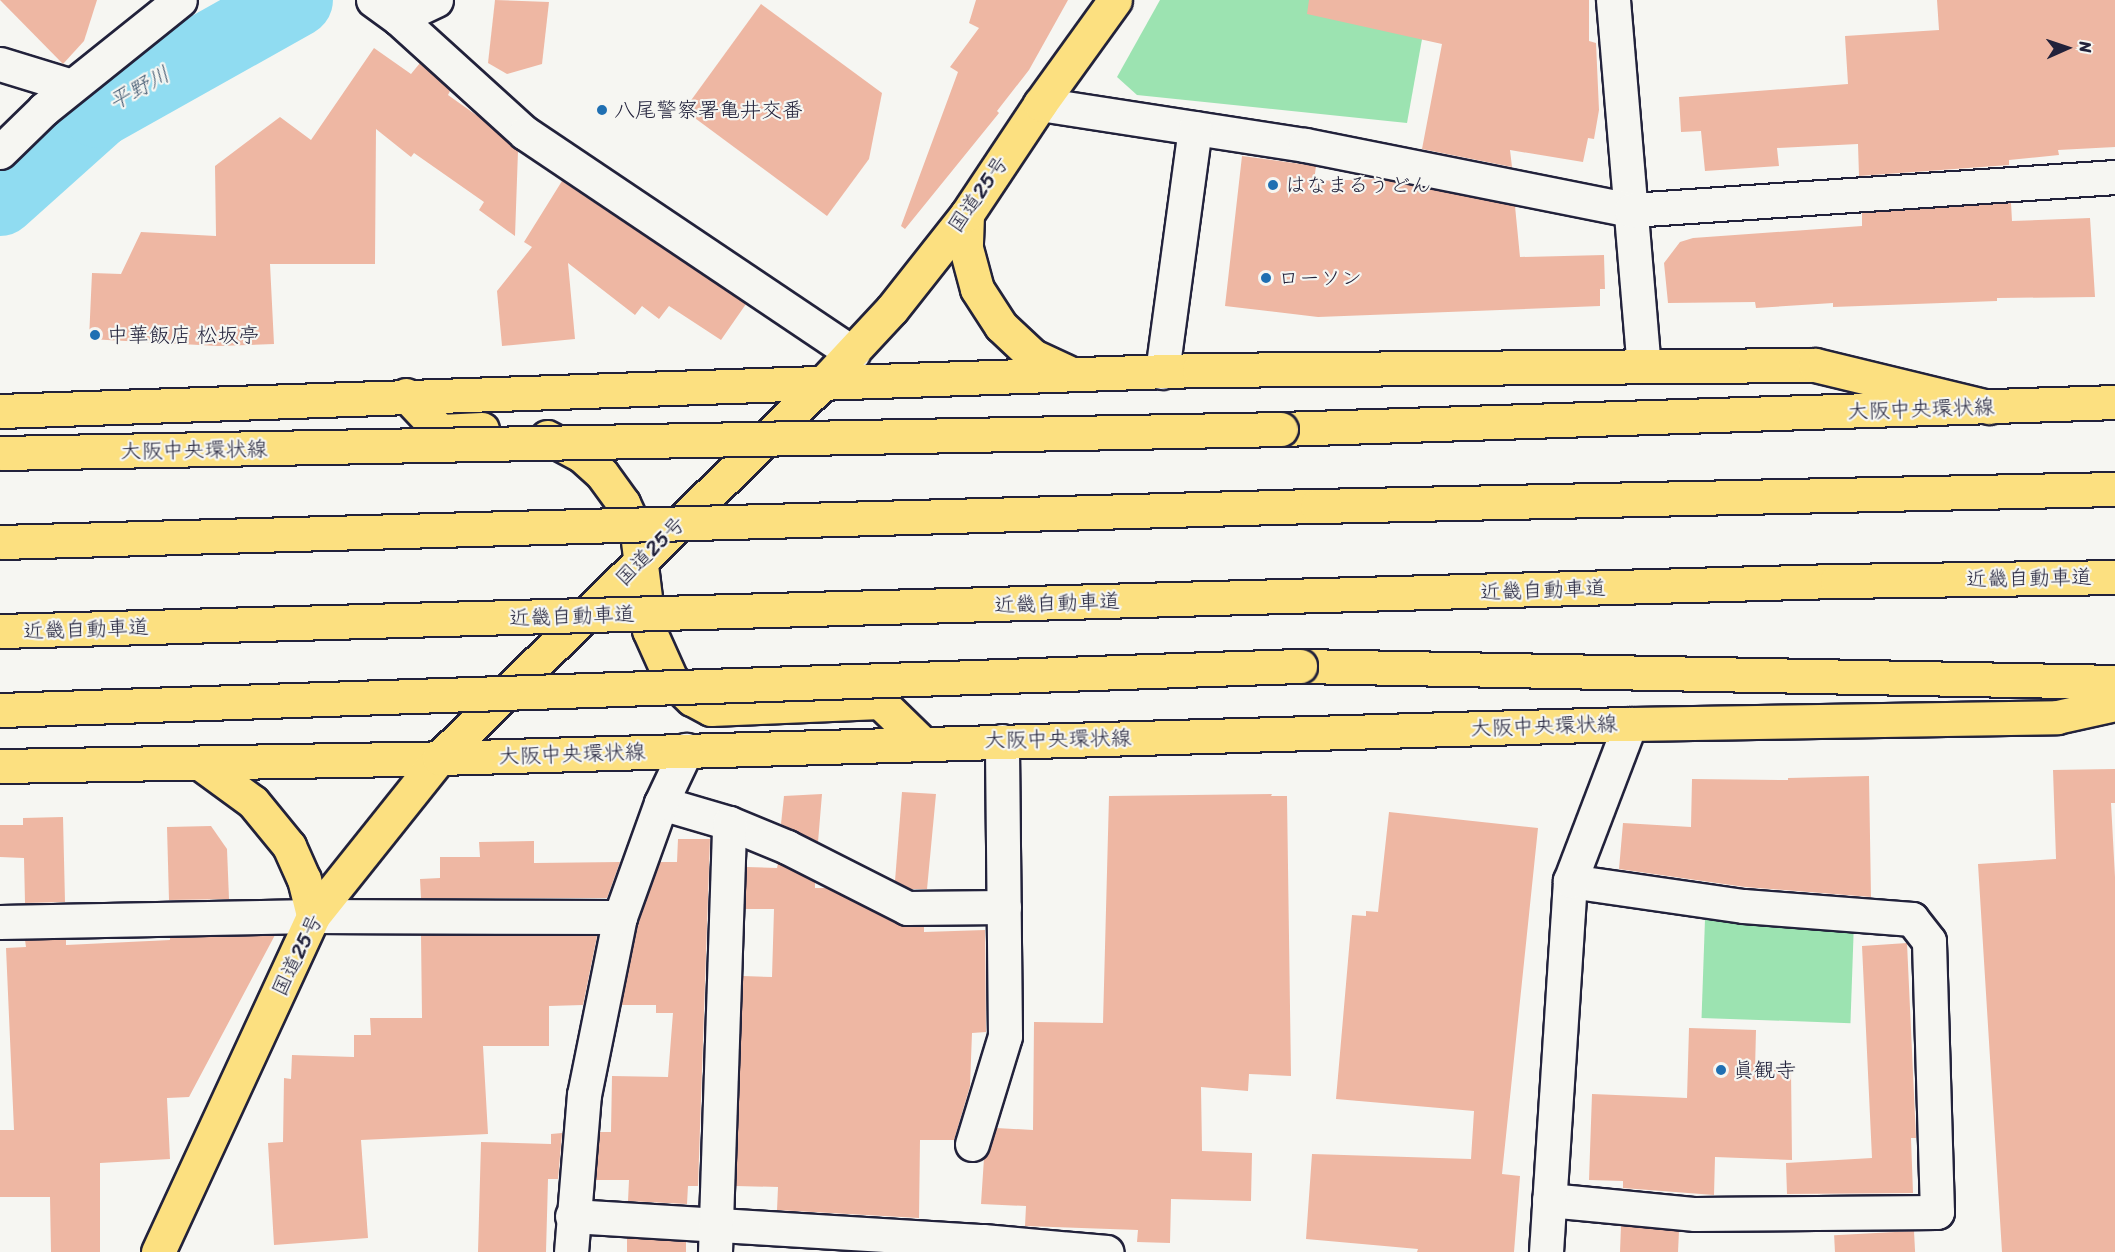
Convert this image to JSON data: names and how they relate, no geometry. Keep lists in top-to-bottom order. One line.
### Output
{"streets":{"main road":["国道25号","大阪中央環状線","近畿自動車道"]},"crossings":[["国道25号","大阪中央環状線"]],"water":["平野川"],"places":["八尾警察署亀井交番","はなまるうどん","ローソン","中華飯店 松坂亭","眞観寺"],"north":"right"}
